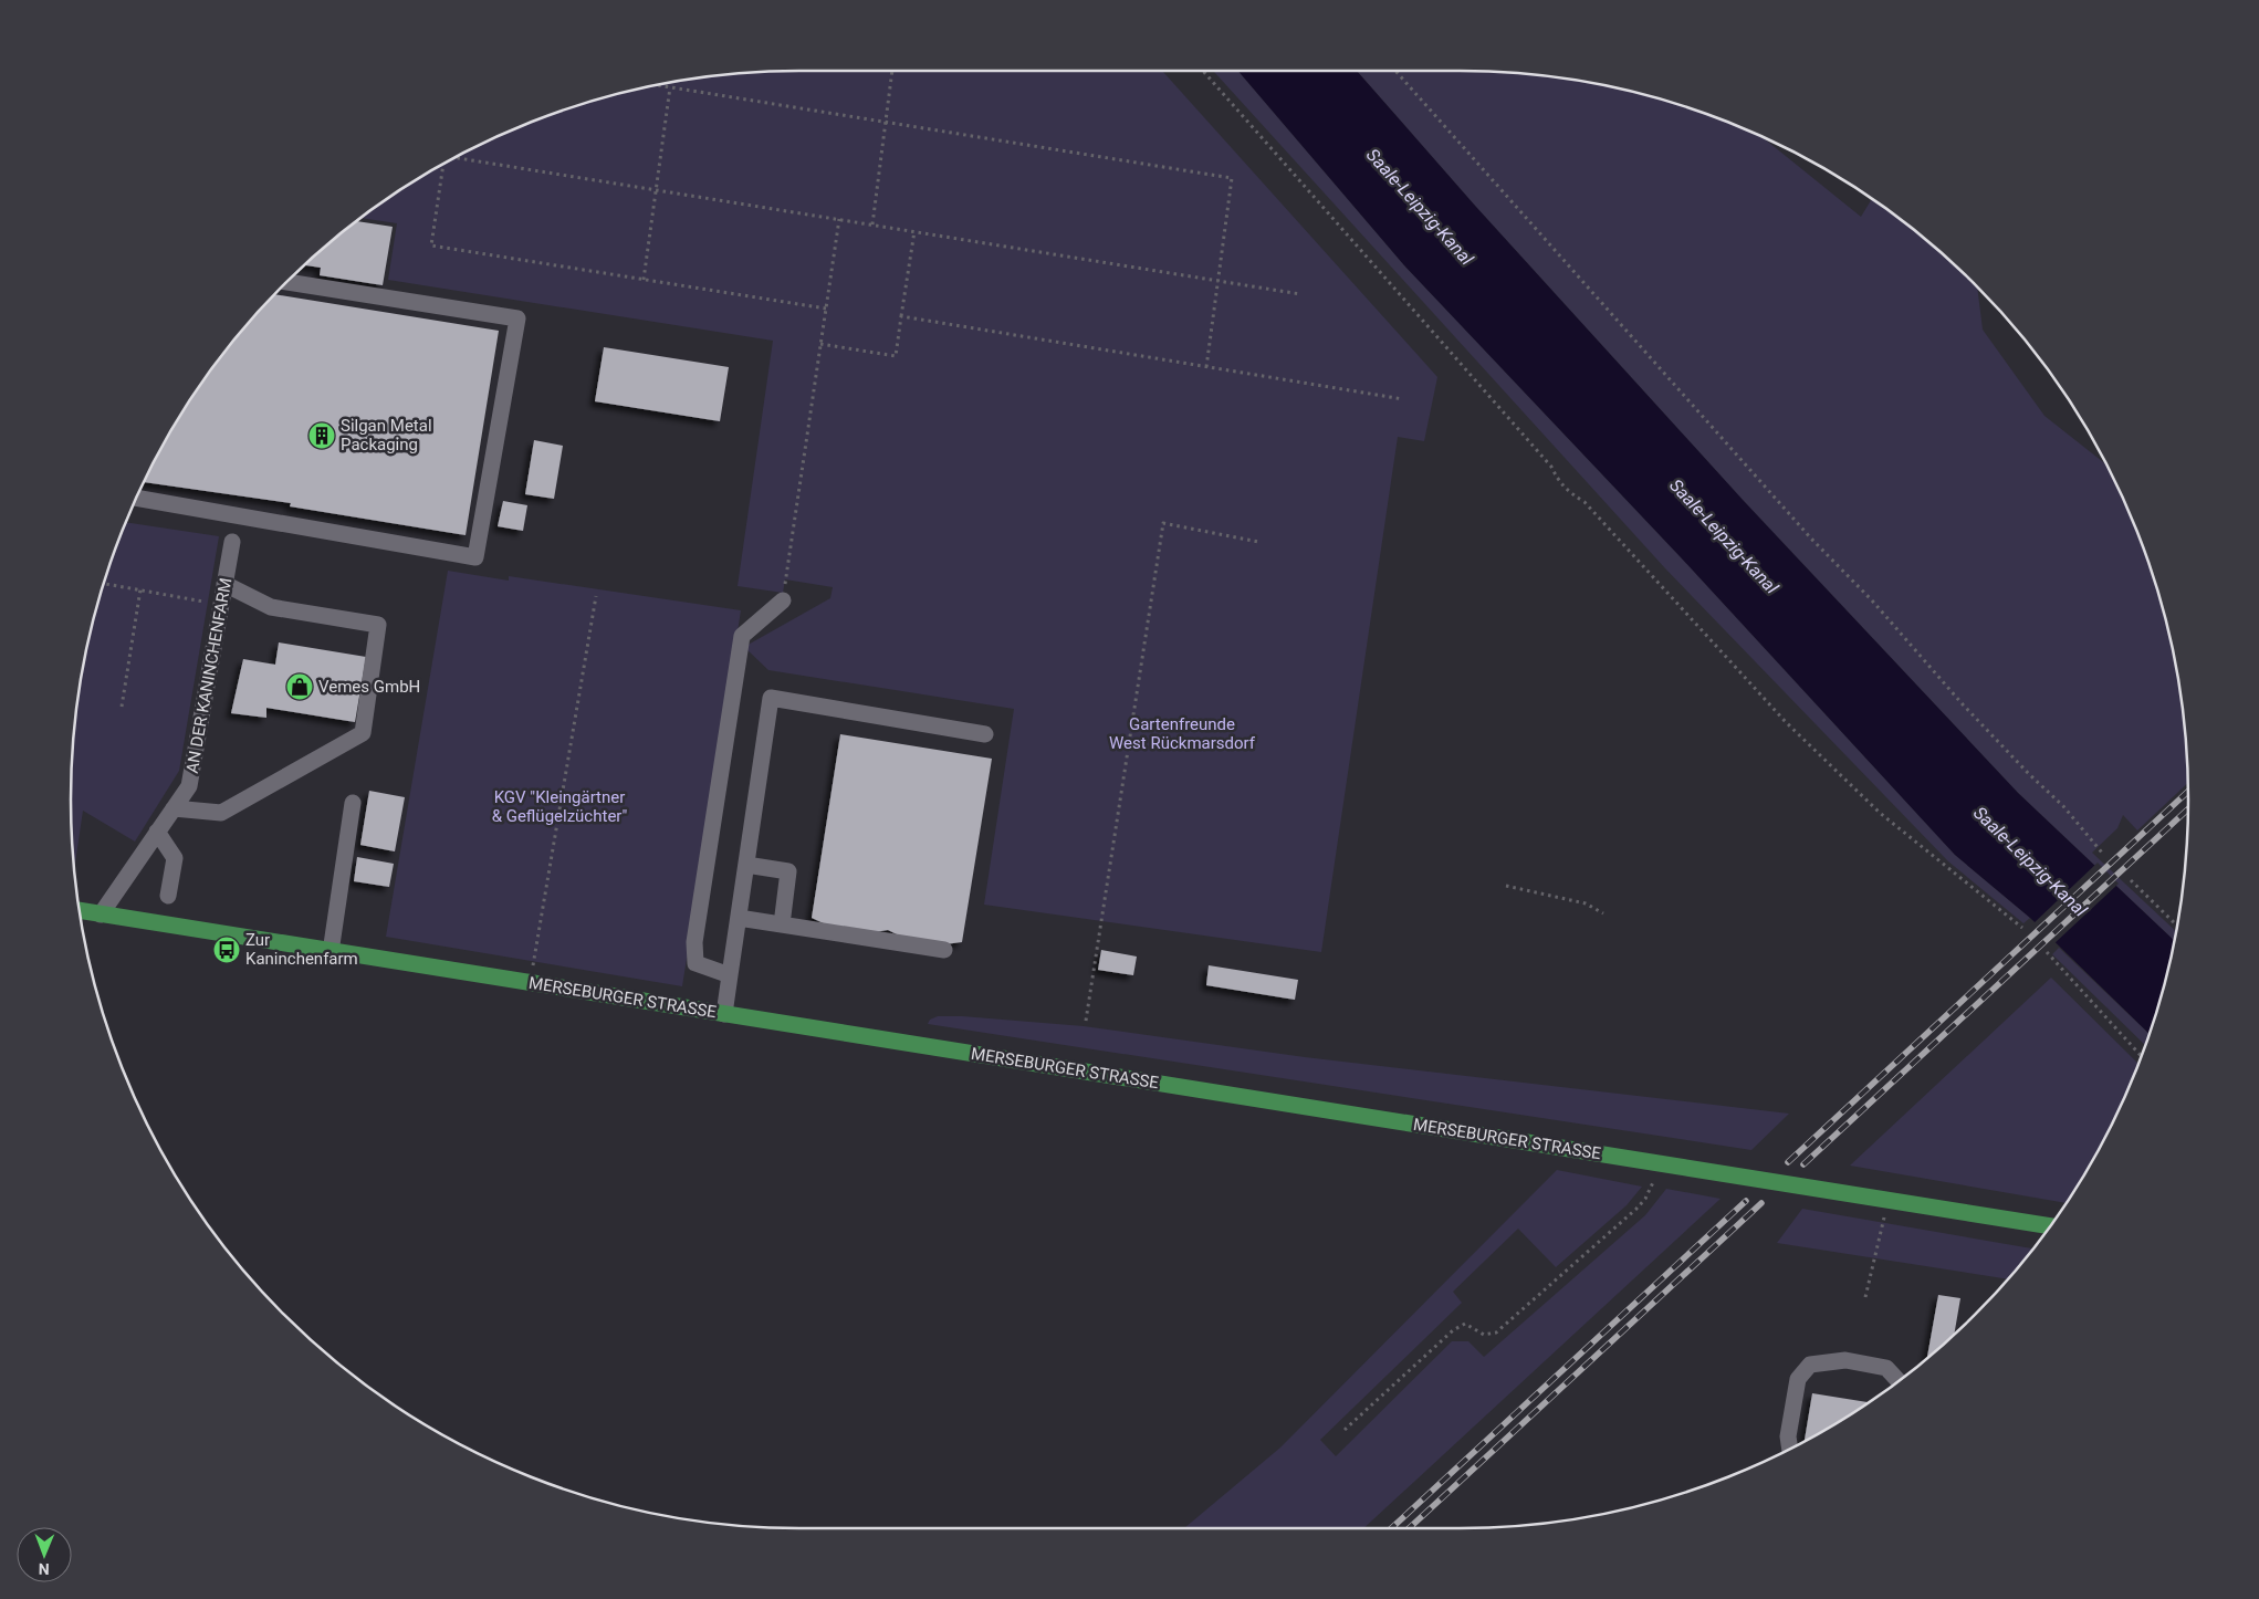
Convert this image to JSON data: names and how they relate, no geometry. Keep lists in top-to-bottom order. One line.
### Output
{"streets":{"main road":["MERSEBURGER STRASSE"],"street":["AN DER KANINCHENFARM"]},"crossings":[["AN DER KANINCHENFARM","MERSEBURGER STRASSE"]],"water":["Saale-Leipzig-Kanal"],"parks":["Gartenfreunde West Rückmarsdorf","KGV \"Kleingärtner & Geflügelzüchter\""],"places":{"building":["Silgan Metal Packaging"],"shop":["Vemes GmbH"],"bus stop":["Zur Kaninchenfarm"]},"north":"bottom"}
